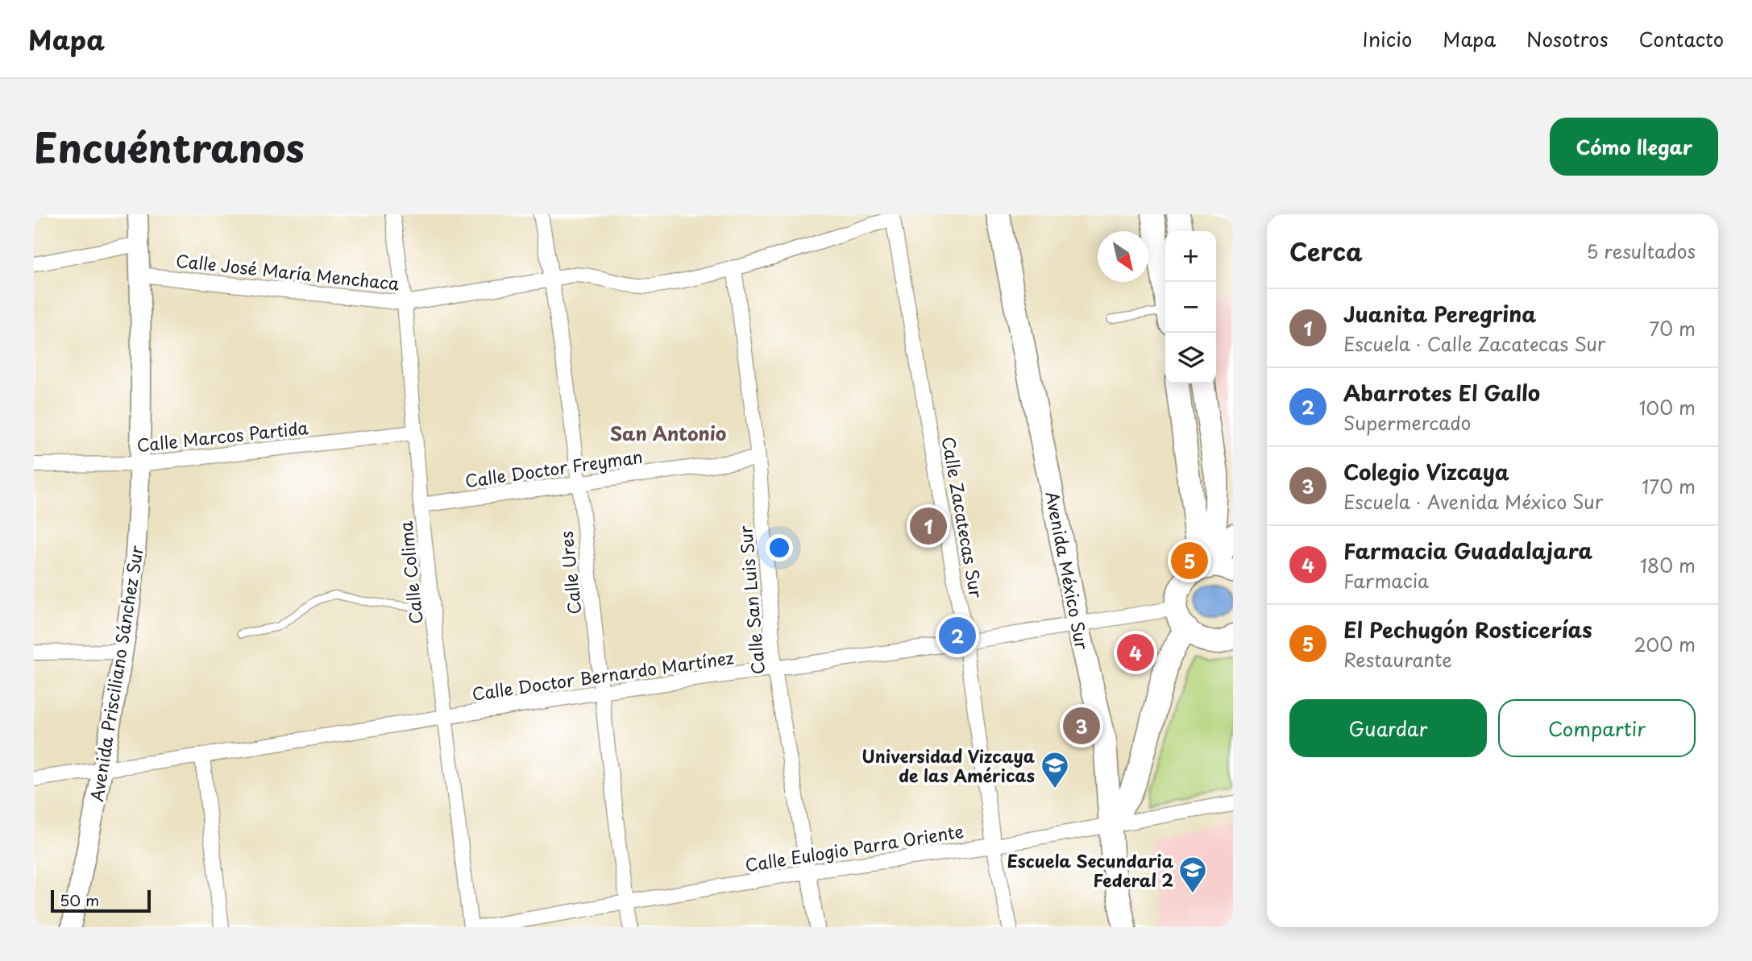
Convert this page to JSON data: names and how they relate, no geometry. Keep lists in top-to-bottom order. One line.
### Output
{"streets":{"main road":["Avenida México Sur","Avenida Prisciliano Sánchez Sur"],"street":["Calle José María Menchaca","Calle Marcos Partida","Calle Doctor Freyman","Calle Zacatecas Sur","Calle Colima","Calle Ures","Calle San Luis Sur","Calle Doctor Bernardo Martínez","Calle Eulogio Parra Oriente"]},"crossings":[["Calle José María Menchaca","Calle Zacatecas Sur"],["Calle José María Menchaca","Calle Colima"],["Calle José María Menchaca","Calle Ures"],["Calle José María Menchaca","Calle San Luis Sur"],["Calle José María Menchaca","Avenida Prisciliano Sánchez Sur"],["Calle Marcos Partida","Calle Colima"],["Calle Marcos Partida","Avenida Prisciliano Sánchez Sur"],["Calle Doctor Freyman","Calle Colima"],["Calle Doctor Freyman","Calle Ures"],["Calle Doctor Freyman","Calle San Luis Sur"],["Calle Zacatecas Sur","Calle Doctor Bernardo Martínez"],["Calle Zacatecas Sur","Calle Eulogio Parra Oriente"],["Avenida México Sur","Calle Doctor Bernardo Martínez"],["Avenida México Sur","Calle Eulogio Parra Oriente"],["Calle Colima","Calle Doctor Bernardo Martínez"],["Calle Ures","Calle Doctor Bernardo Martínez"],["Calle Ures","Calle Eulogio Parra Oriente"],["Calle San Luis Sur","Calle Doctor Bernardo Martínez"],["Calle San Luis Sur","Calle Eulogio Parra Oriente"],["Avenida Prisciliano Sánchez Sur","Calle Doctor Bernardo Martínez"]],"districts":["San Antonio"],"places":{"school or university":["Universidad Vizcaya de las Américas","Escuela Secundaria Federal 2"]},"scale_bar":"50 m","north":"bottom right","page":{"header":"Mapa","nav":["Inicio","Mapa","Nosotros","Contacto"],"title":"Encuéntranos","buttons":["Cómo llegar",["Guardar","Compartir"]],"heading":["Cerca","5 resultados"],"map_buttons":["+","−"],"list":[{"mark":"1","name":"Juanita Peregrina","note":"Escuela · Calle Zacatecas Sur","value":"70 m"},{"mark":"2","name":"Abarrotes El Gallo","note":"Supermercado","value":"100 m"},{"mark":"3","name":"Colegio Vizcaya","note":"Escuela · Avenida México Sur","value":"170 m"},{"mark":"4","name":"Farmacia Guadalajara","note":"Farmacia","value":"180 m"},{"mark":"5","name":"El Pechugón Rosticerías","note":"Restaurante","value":"200 m"}],"pins":["1","5","2","4","3"],"scale":"50 m"}}
